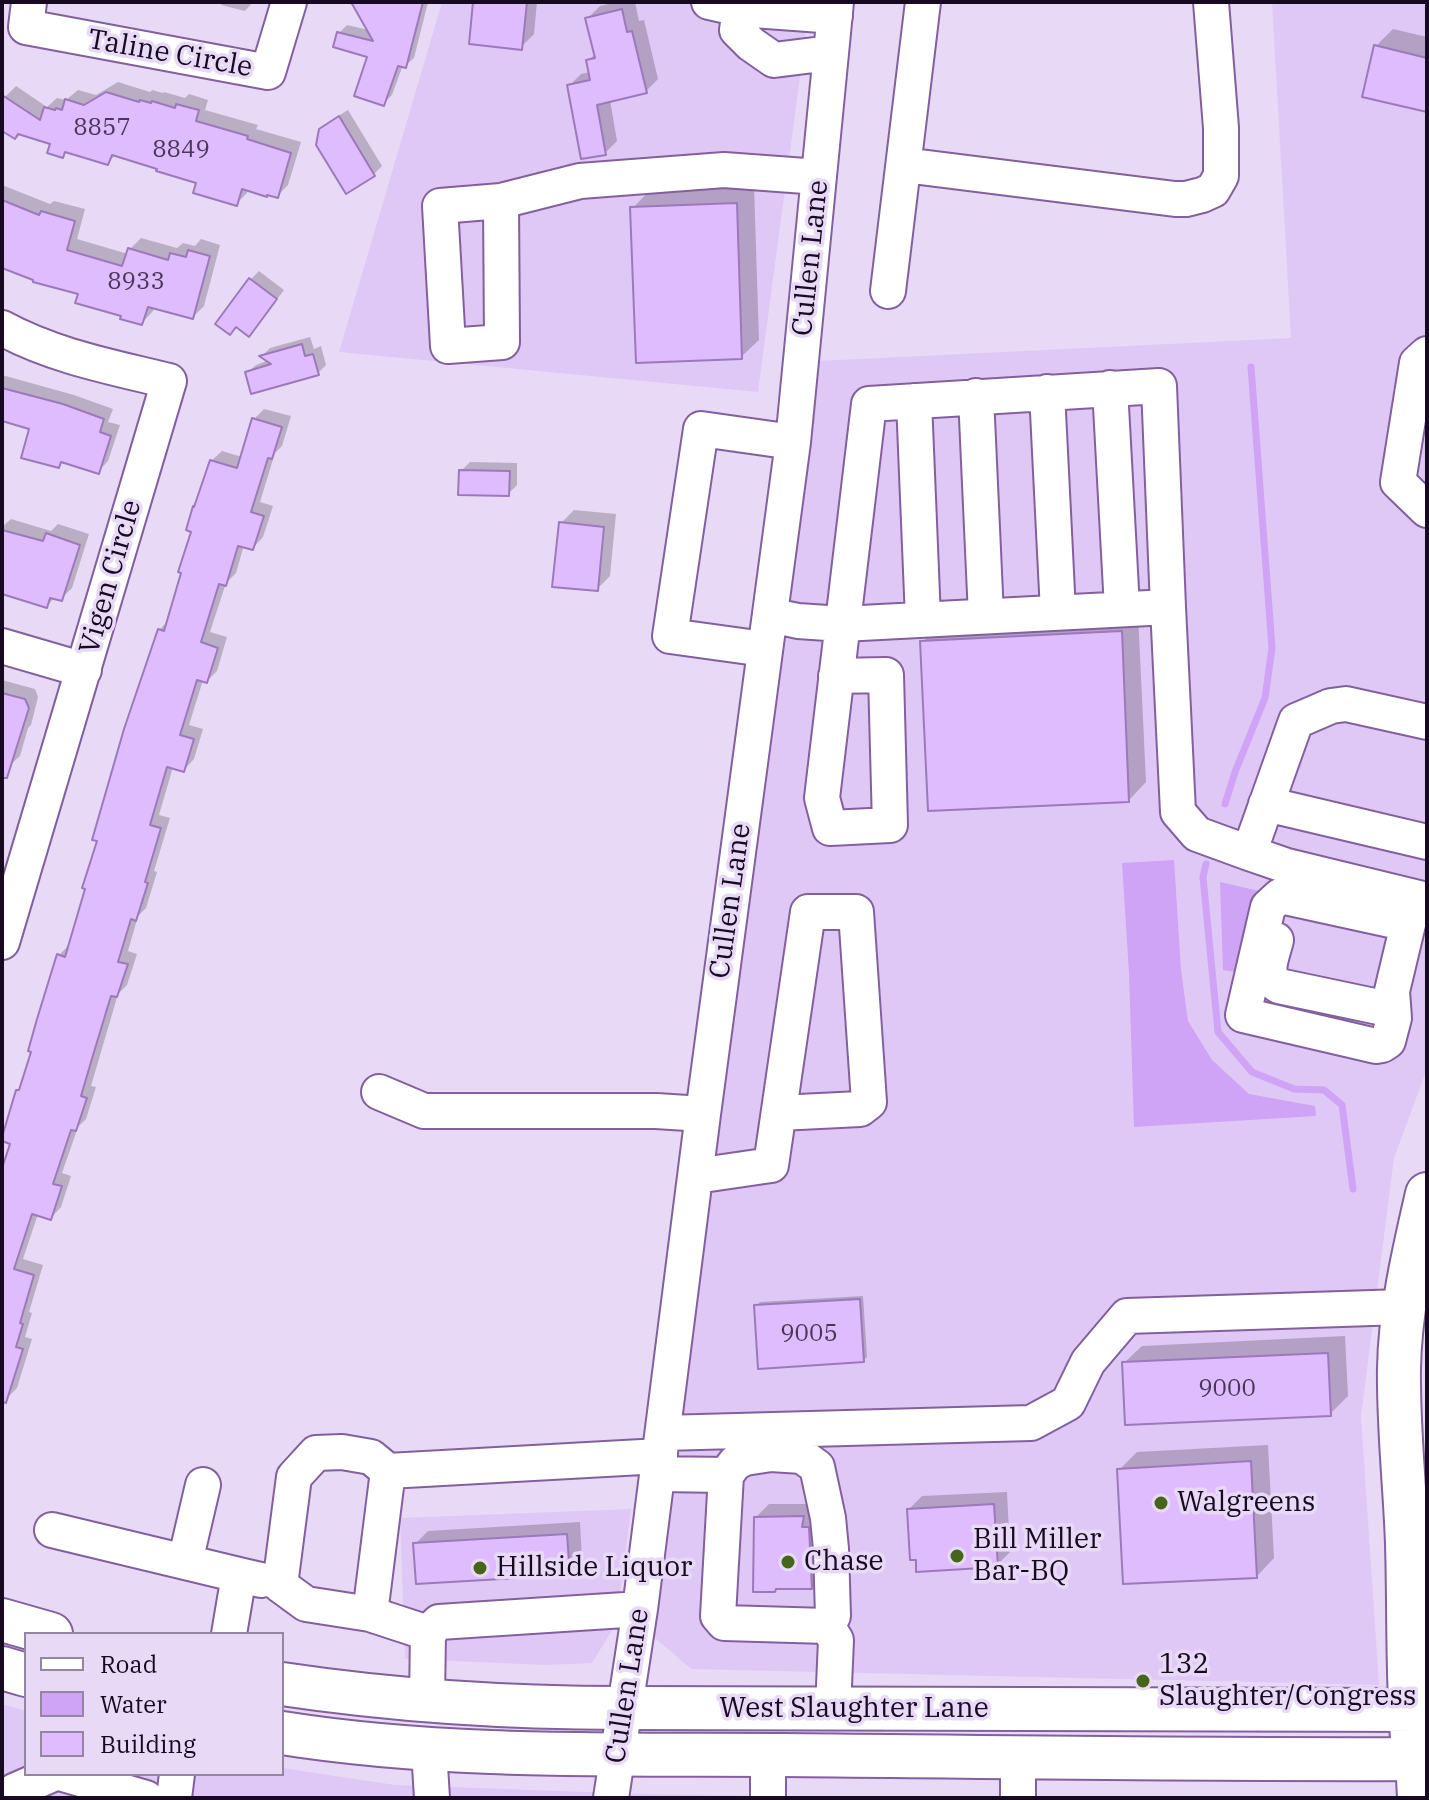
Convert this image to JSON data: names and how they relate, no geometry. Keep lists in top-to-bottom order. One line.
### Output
{"streets":{"main road":["West Slaughter Lane"],"street":["Taline Circle","Cullen Lane","Vigen Circle"]},"crossings":[["Cullen Lane","West Slaughter Lane"]],"places":["Walgreens","Bill Miller Bar-BQ","Chase","Hillside Liquor","132 Slaughter/Congress"],"house_numbers":["8857","8849","8933","9005","9000"],"legend":["Road","Water","Building"]}
